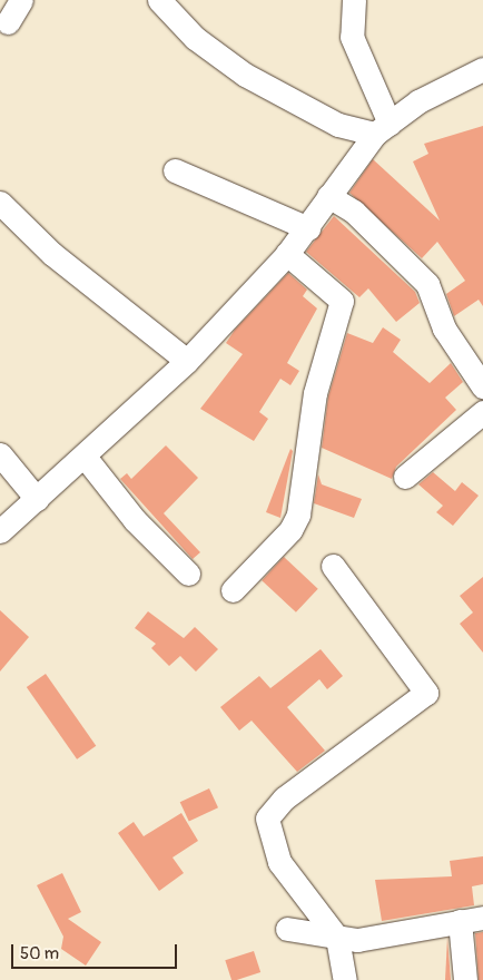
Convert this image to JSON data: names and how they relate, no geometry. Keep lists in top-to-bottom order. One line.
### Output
{"scale_bar":"50 m"}
